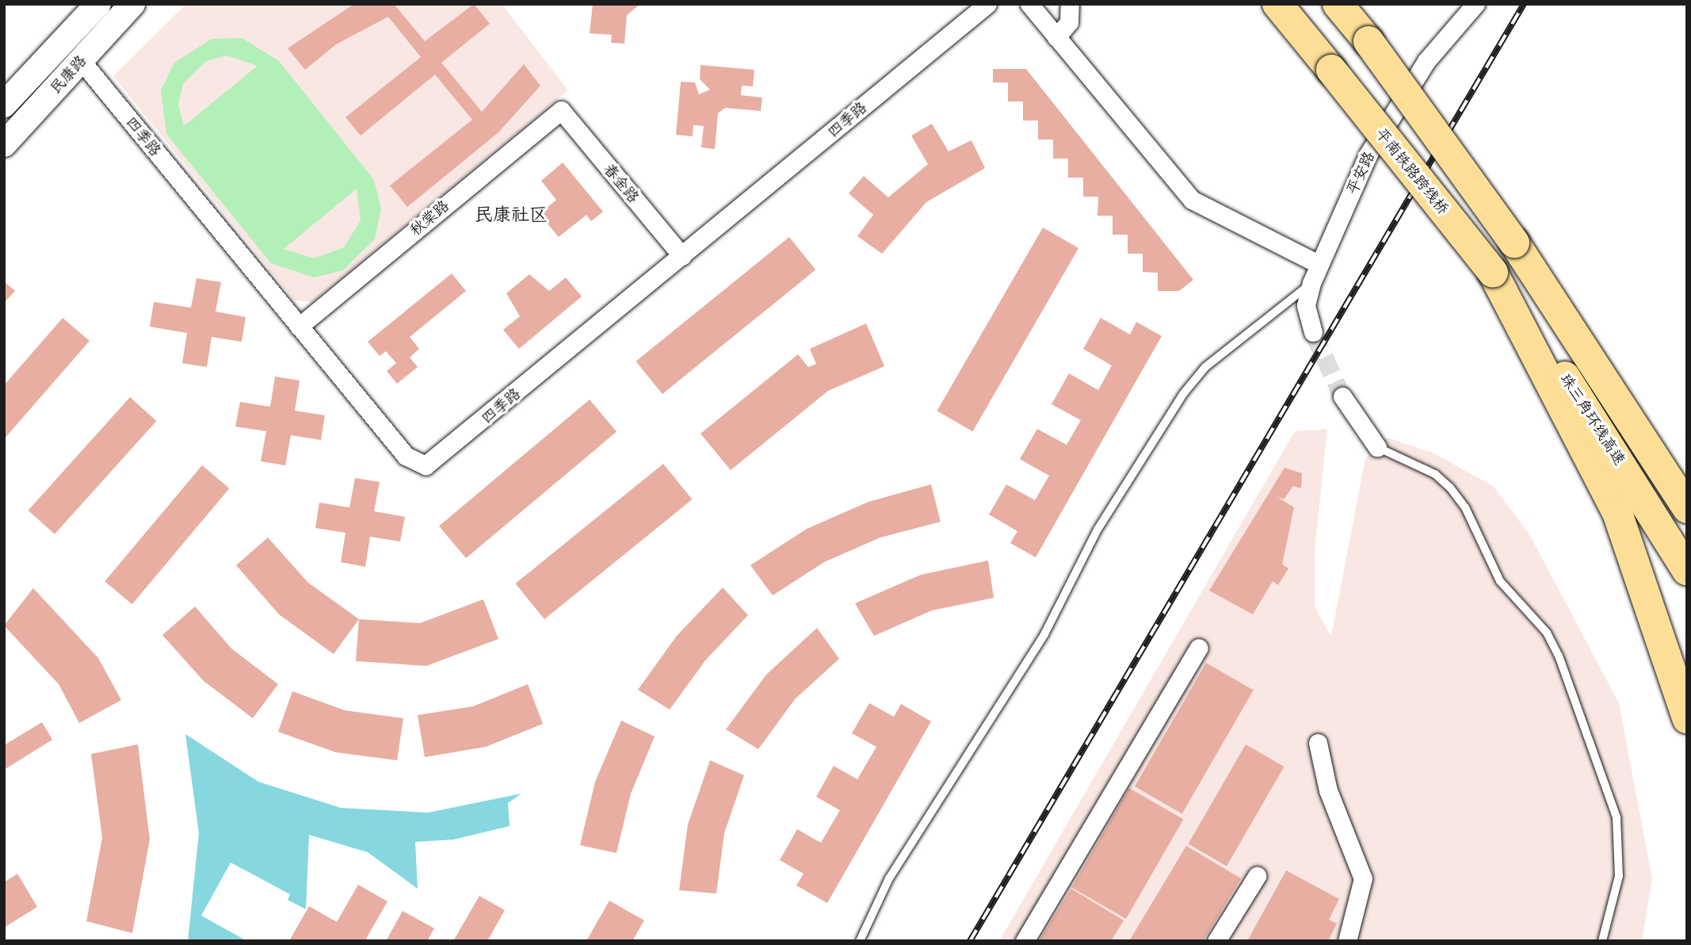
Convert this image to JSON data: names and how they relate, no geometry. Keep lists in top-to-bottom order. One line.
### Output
{"streets":{"highway":["平南铁路跨线桥","珠三角环线高速"],"main road":["民康路"],"street":["四季路","平安路","春金路","秋棠路"]},"crossings":[["民康路","四季路"],["四季路","春金路"],["四季路","秋棠路"],["平南铁路跨线桥","珠三角环线高速"],["春金路","秋棠路"]],"districts":["民康社区"]}
